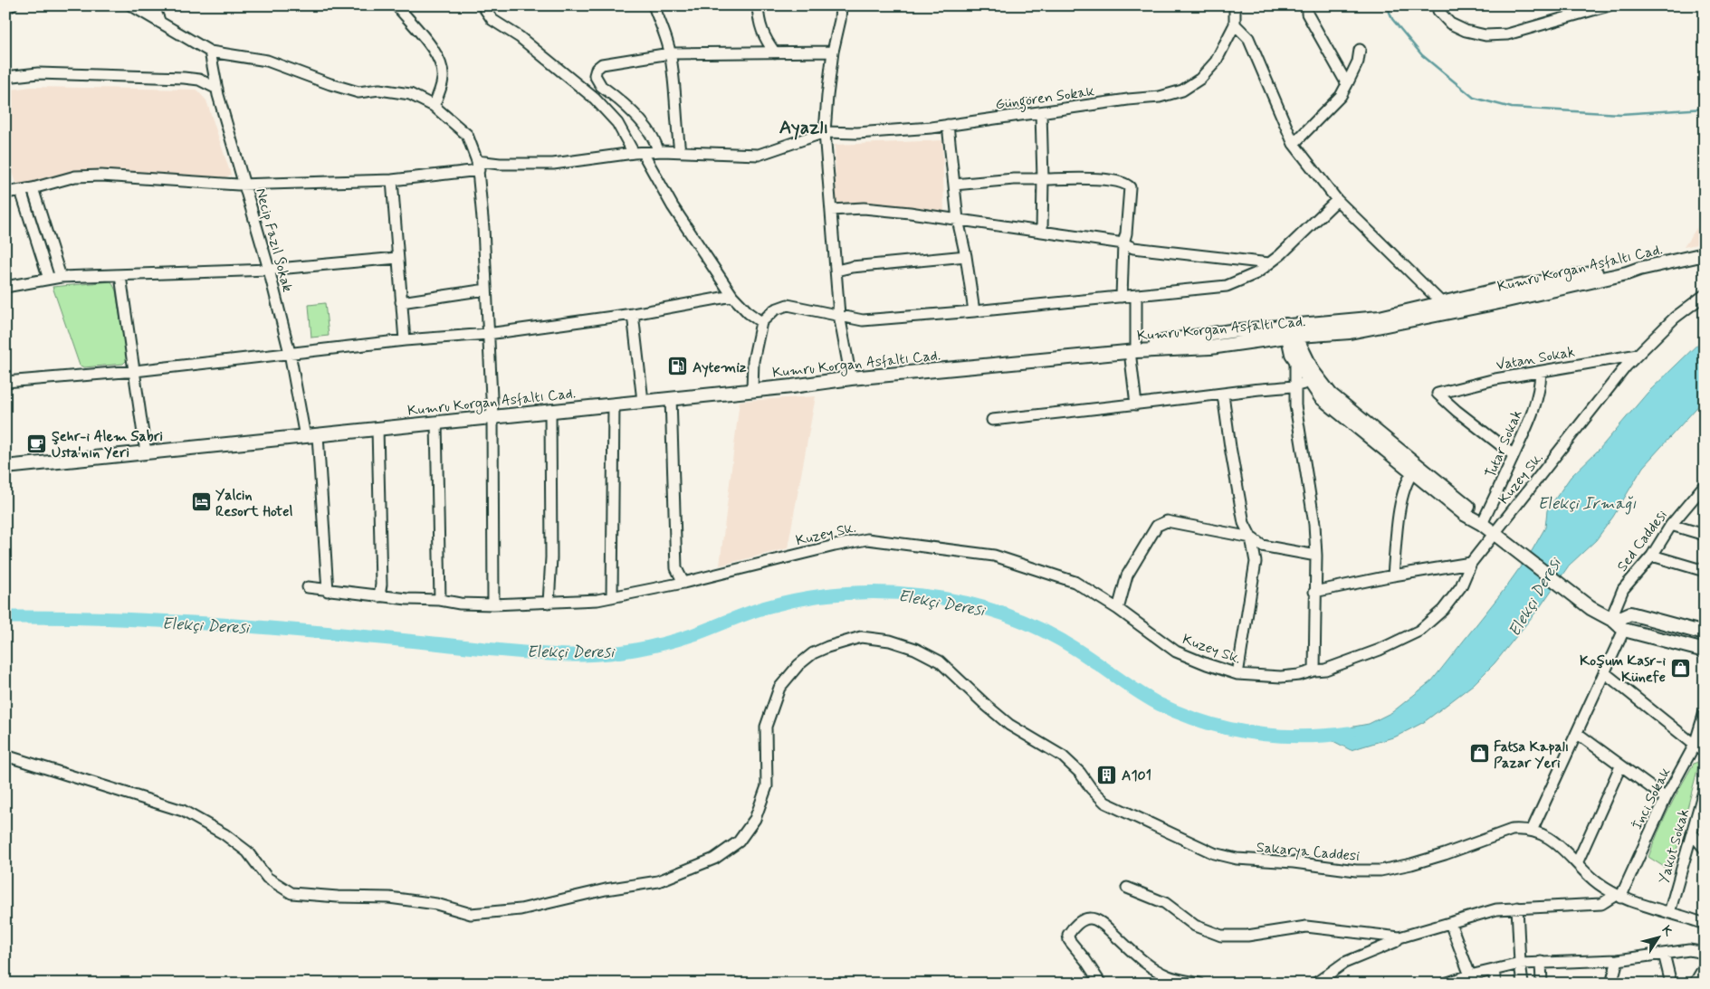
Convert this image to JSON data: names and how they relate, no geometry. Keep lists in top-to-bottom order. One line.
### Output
{"streets":{"main road":["Kumru Korgan Asfaltı Cad."],"street":["Güngören Sokak","Necip Fazıl Sokak","Vatan Sokak","Tutar Sokak","Kuzey Sk.","Sed Caddesi","İnci Sokak","Yakut Sokak","Sakarya Caddesi"]},"crossings":[["Necip Fazıl Sokak","Kumru Korgan Asfaltı Cad."],["Vatan Sokak","Tutar Sokak"],["Vatan Sokak","Kuzey Sk."],["İnci Sokak","Sakarya Caddesi"],["Yakut Sokak","Sakarya Caddesi"]],"districts":["Ayazlı"],"water":["Elekçi Irmağı","Elekçi Deresi"],"places":{"fuel station":["Aytemiz"],"cafe":["Şehr-i Alem Sabri Usta'nın Yeri"],"hotel":["Yalcin Resort Hotel"],"shop":["Koşum Kasr-i Künefe","Fatsa Kapalı Pazar Yeri"],"building":["A101"]},"north":"top right"}
